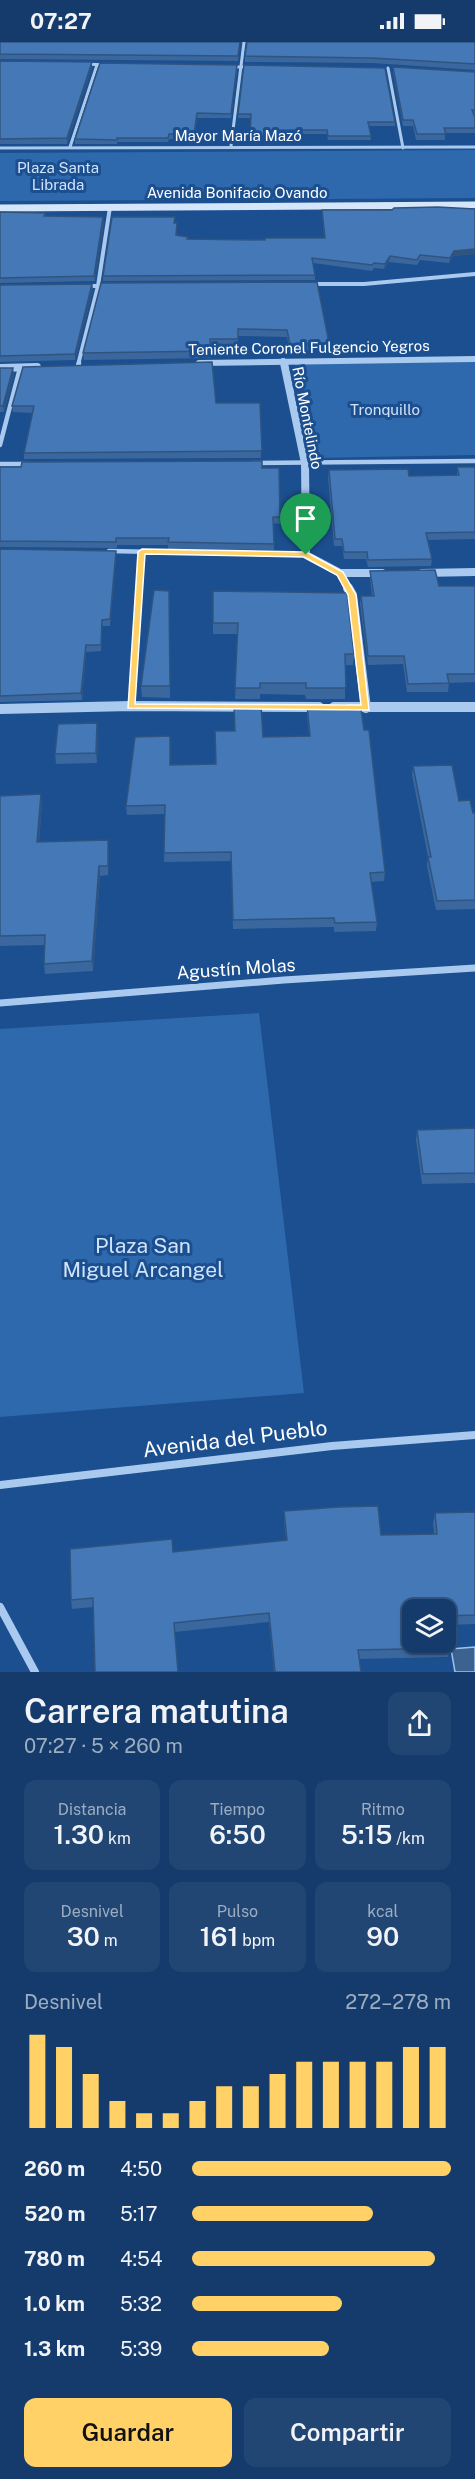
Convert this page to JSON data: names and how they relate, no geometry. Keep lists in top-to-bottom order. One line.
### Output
{"streets":{"main road":["Avenida Bonifacio Ovando"],"street":["Mayor María Mazó","Teniente Coronel Fulgencio Yegros","Río Montelindo","Agustín Molas","Avenida del Pueblo"]},"crossings":[["Teniente Coronel Fulgencio Yegros","Río Montelindo"]],"parks":["Plaza Santa Librada","Tronquillo","Plaza San Miguel Arcangel"],"page":{"status":"07:27","heading":["Carrera matutina","07:27 · 5 × 260 m"],"stats":[["Distancia","1.30 km"],["Tiempo","6:50"],["Ritmo","5:15 /km"],["Desnivel","30 m"],["Pulso","161 bpm"],["kcal","90"]],"chart":["Desnivel","272–278 m"],"list":[{"name":"260 m","note":"4:50"},{"name":"520 m","note":"5:17"},{"name":"780 m","note":"4:54"},{"name":"1.0 km","note":"5:32"},{"name":"1.3 km","note":"5:39"}],"buttons":["Guardar","Compartir"]}}
